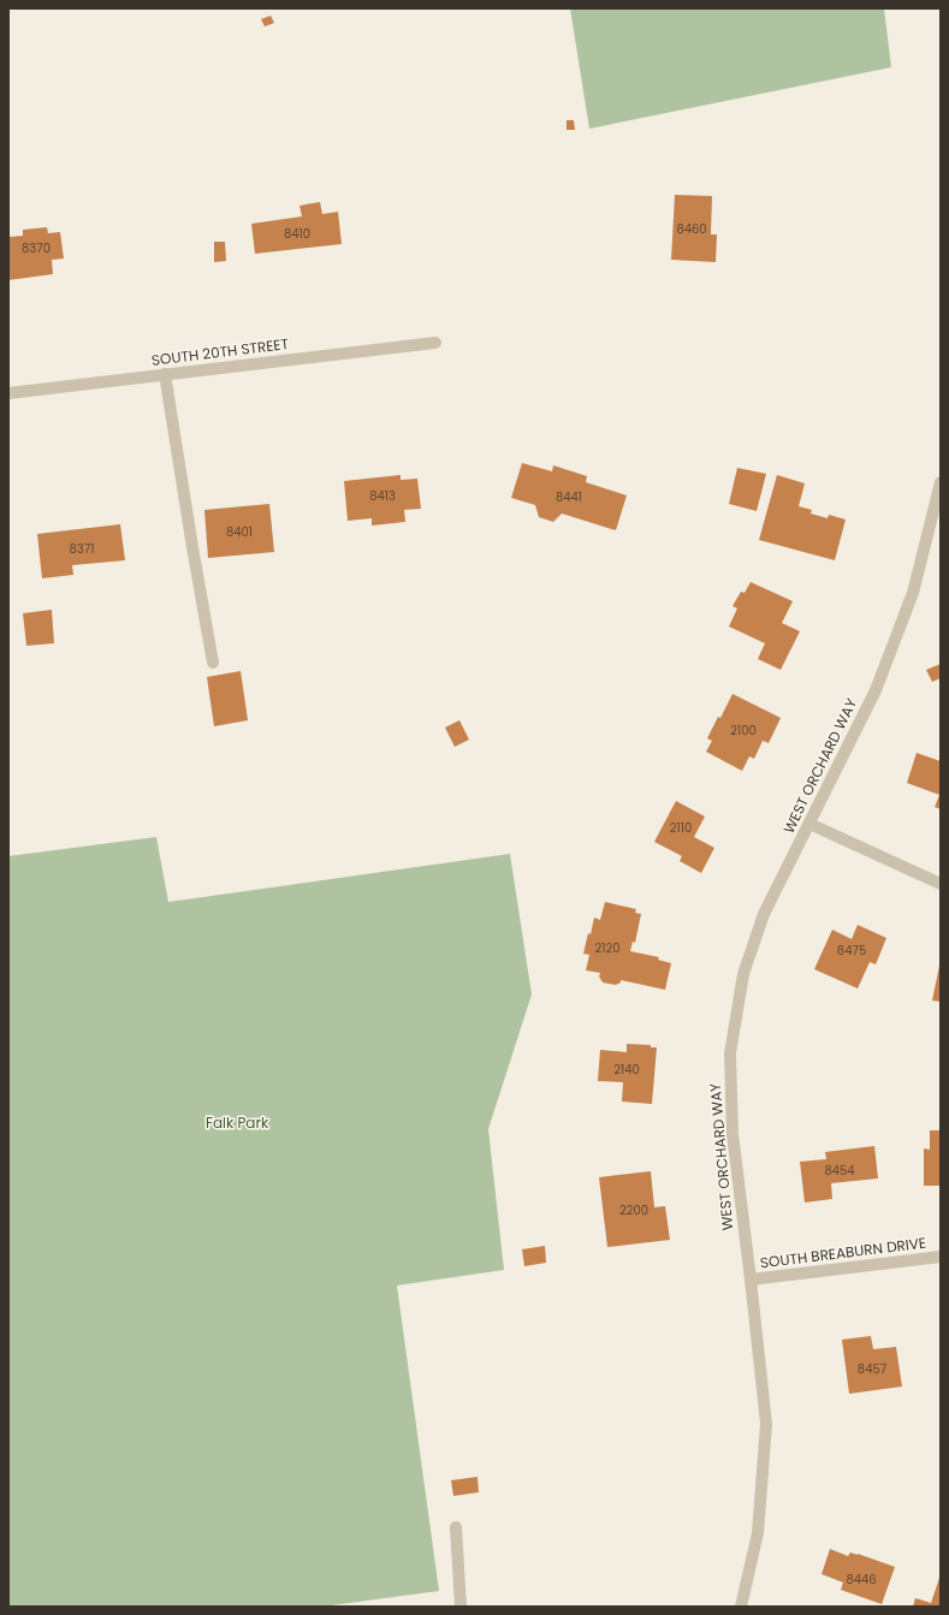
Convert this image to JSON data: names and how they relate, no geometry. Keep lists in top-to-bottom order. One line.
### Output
{"streets":{"street":["SOUTH 20TH STREET","WEST ORCHARD WAY","SOUTH BREABURN DRIVE"]},"crossings":[["WEST ORCHARD WAY","SOUTH BREABURN DRIVE"]],"parks":["Falk Park"],"house_numbers":["8460","8410","8370","8413","8441","8401","8371","2100","2110","2120","8475","2140","8454","2200","8457","8446"]}
